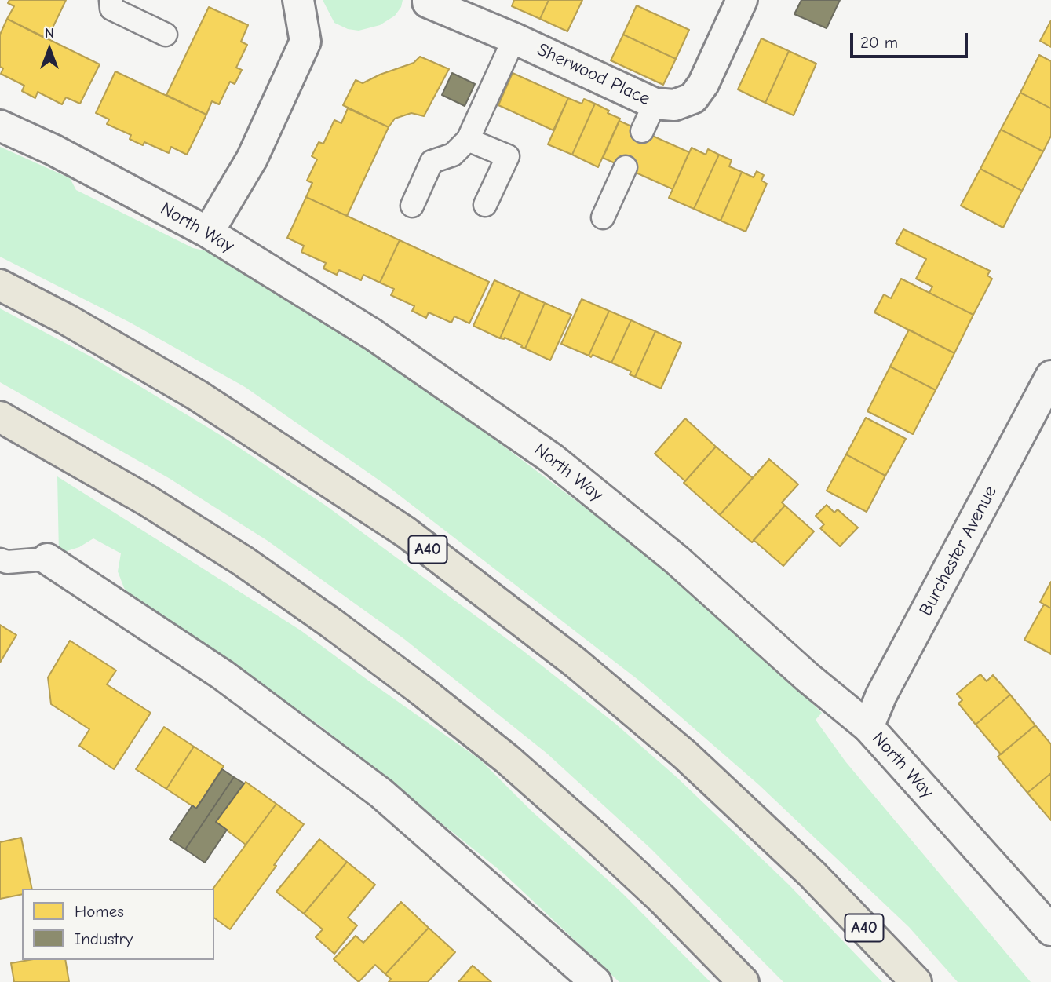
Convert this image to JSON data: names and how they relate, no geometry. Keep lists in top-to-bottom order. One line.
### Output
{"streets":{"highway":["A40"],"street":["Sherwood Place","North Way","Burchester Avenue"]},"crossings":[["North Way","Burchester Avenue"]],"legend":["Homes","Industry"],"scale_bar":"20 m","north":"top"}
